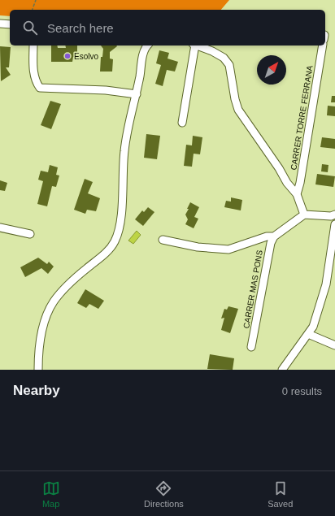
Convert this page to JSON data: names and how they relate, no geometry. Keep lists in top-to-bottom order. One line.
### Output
{"streets":{"street":["CARRER TORRE FERRANA","CARRER MAS PONS"]},"crossings":[["CARRER TORRE FERRANA","CARRER MAS PONS"]],"places":["Esolvo"],"north":"top right","page":{"search":"Search here","heading":["Nearby","0 results"],"nav":["Map","Directions","Saved"]}}
